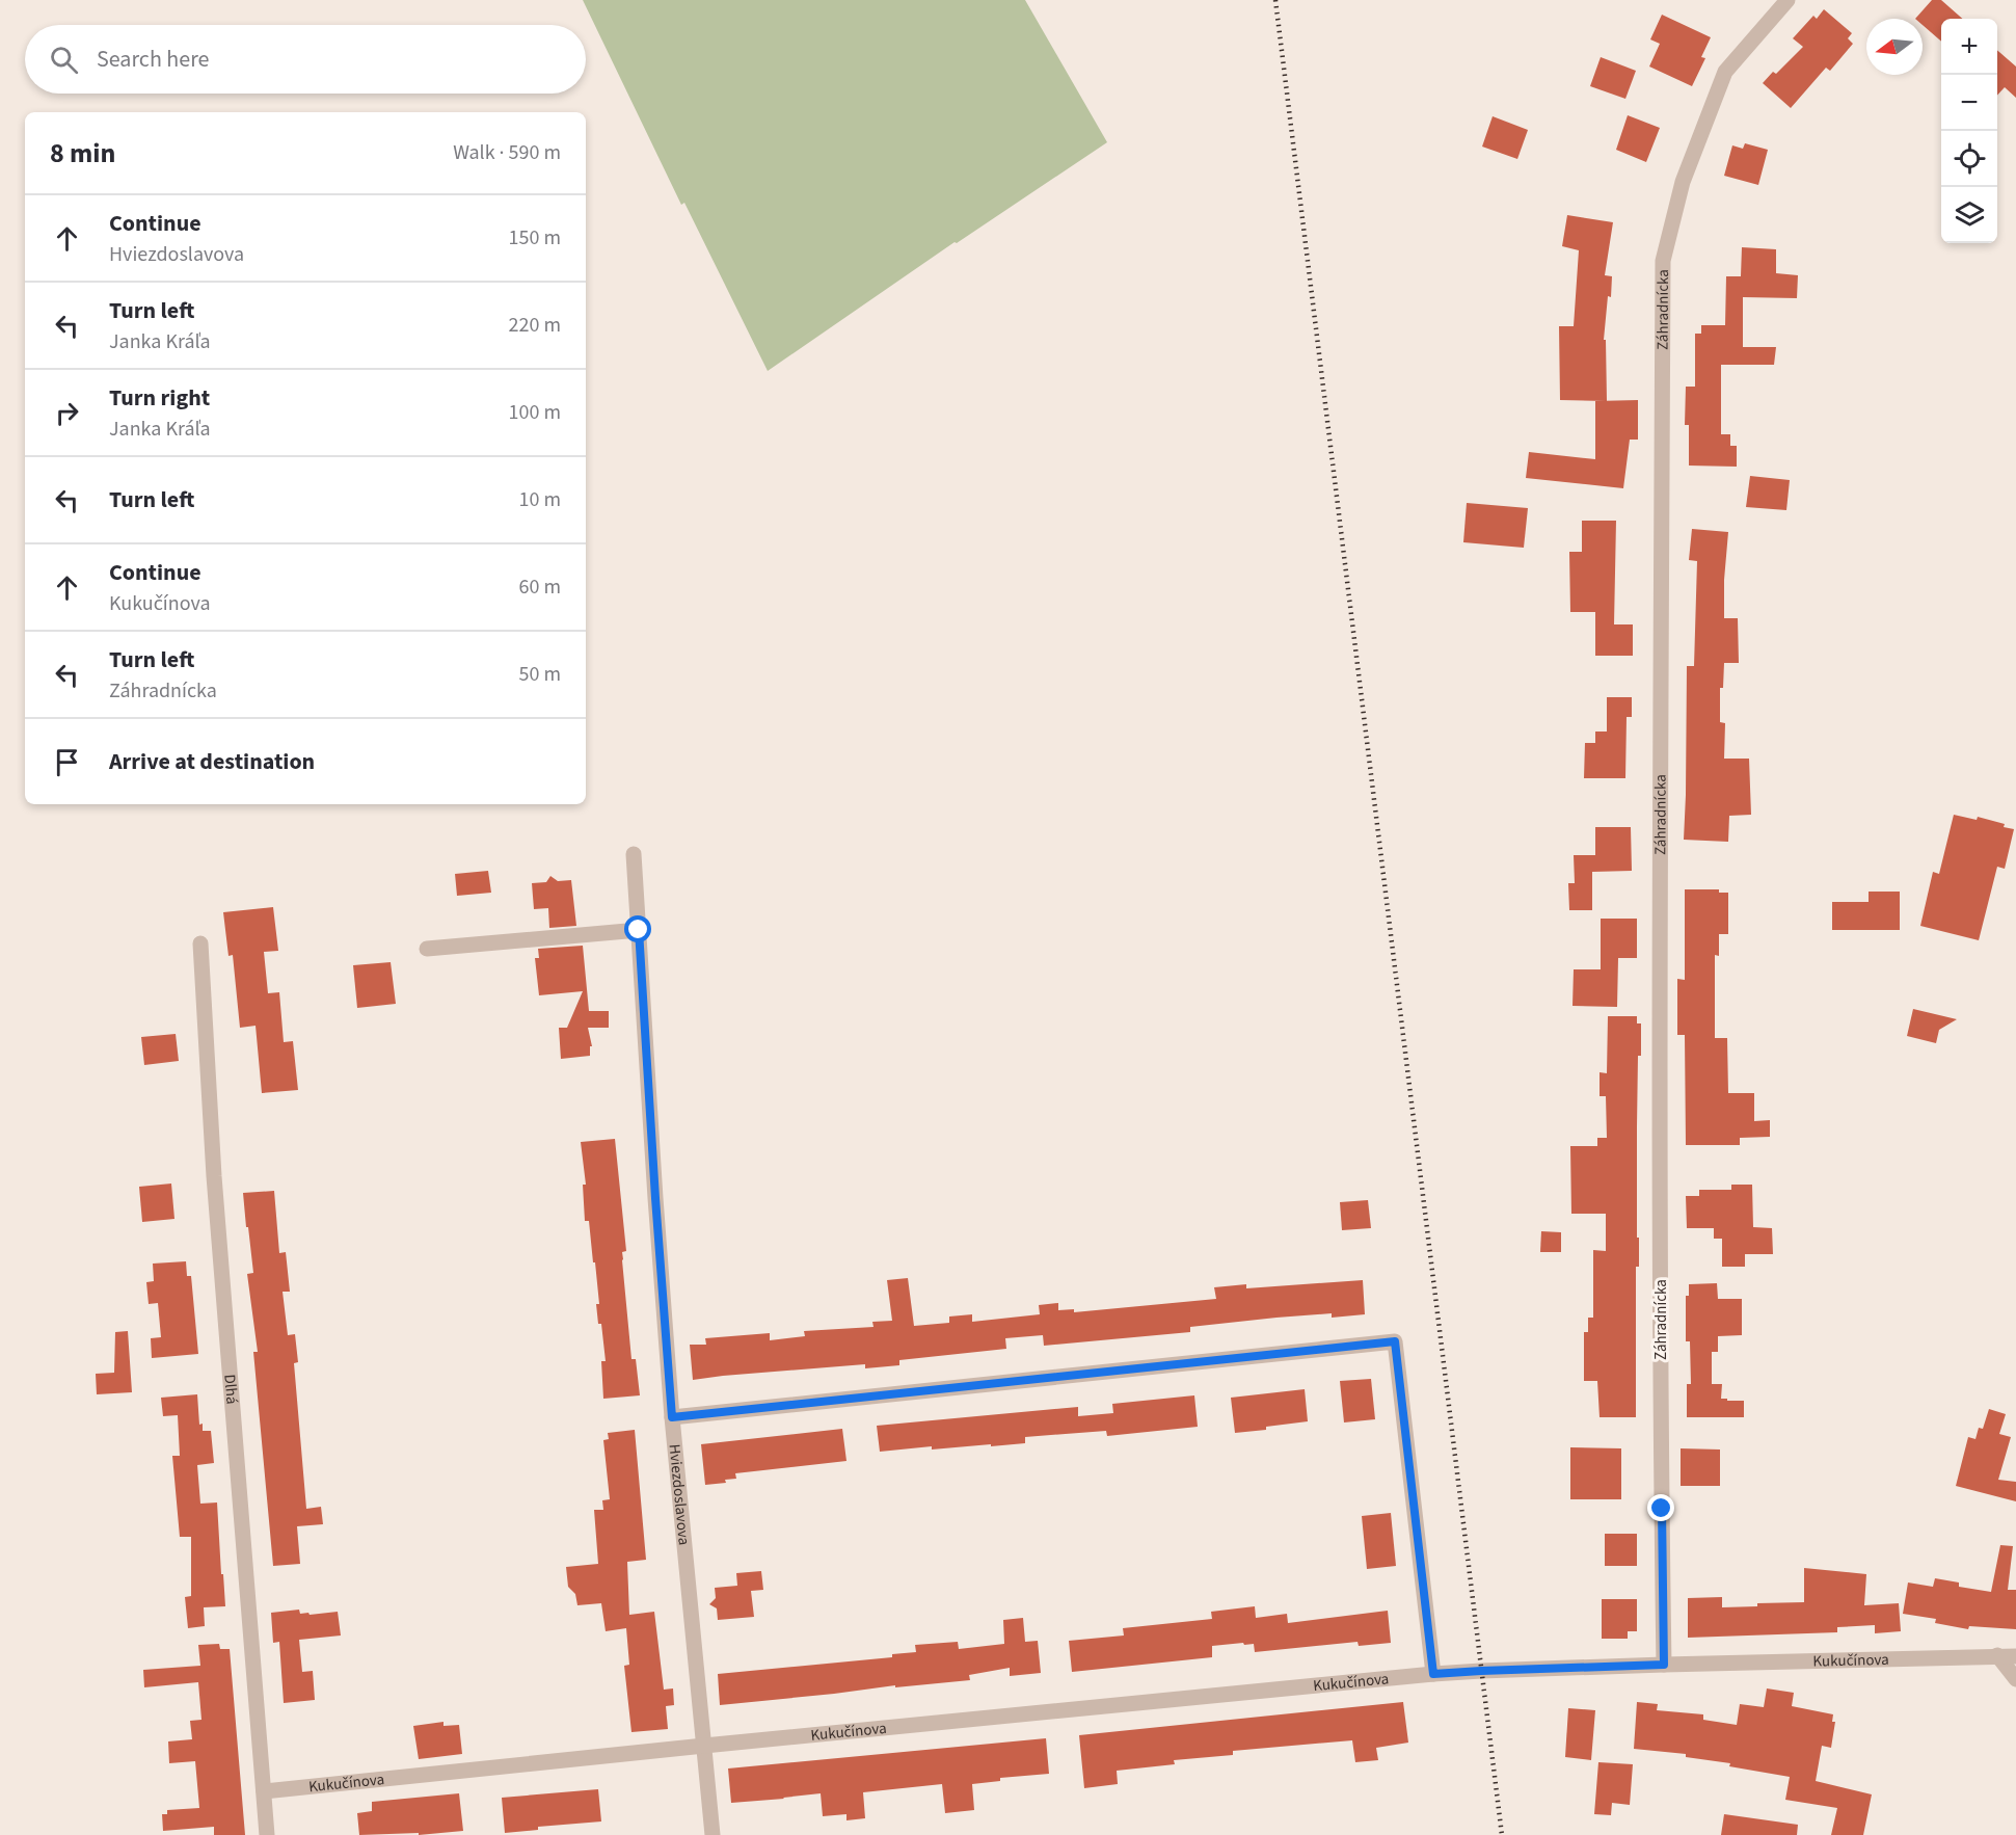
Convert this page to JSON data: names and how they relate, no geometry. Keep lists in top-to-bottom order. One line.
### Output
{"streets":{"street":["Záhradnícka","Dlhá","Hviezdoslavova","Kukučínova"]},"crossings":[["Záhradnícka","Kukučínova"],["Dlhá","Kukučínova"],["Hviezdoslavova","Kukučínova"]],"north":"left","page":{"map_buttons":["+","−"],"search":"Search here","heading":["8 min","Walk · 590 m"],"list":[["Continue","Hviezdoslavova","150 m"],["Turn left","Janka Kráľa","220 m"],["Turn right","Janka Kráľa","100 m"],["Turn left","10 m"],["Continue","Kukučínova","60 m"],["Turn left","Záhradnícka","50 m"],"Arrive at destination"]}}
